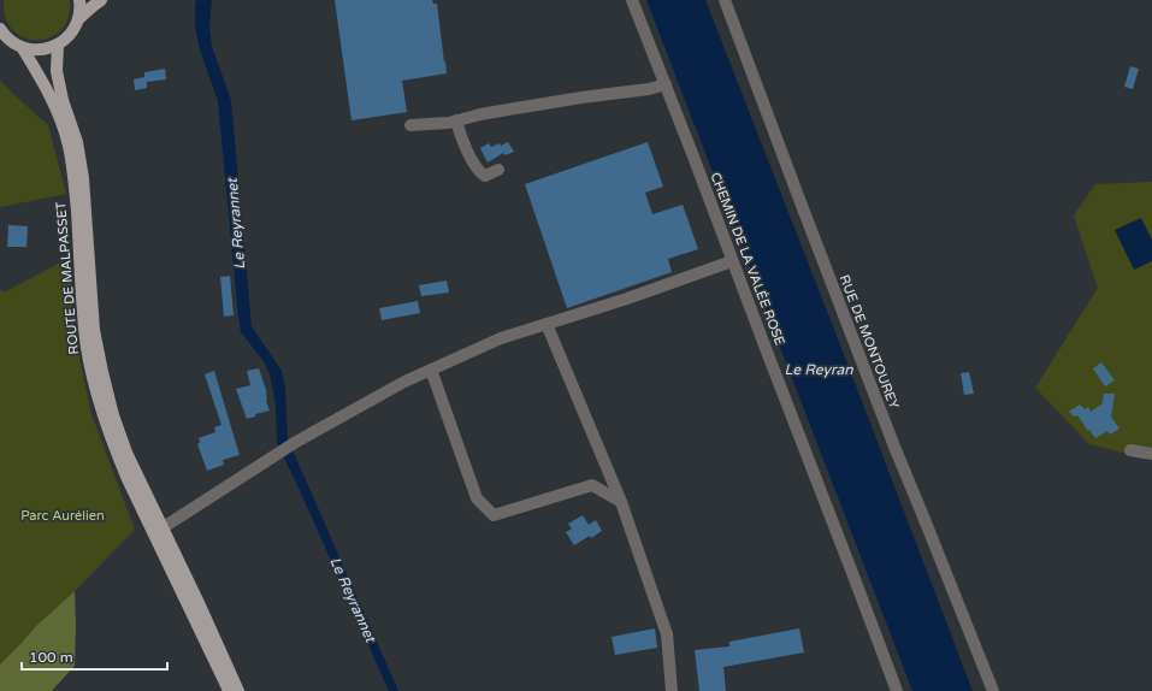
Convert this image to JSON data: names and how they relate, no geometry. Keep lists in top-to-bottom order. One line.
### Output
{"streets":{"main road":["ROUTE DE MALPASSET"],"street":["CHEMIN DE LA VALÉE ROSE","RUE DE MONTOUREY"]},"water":["Le Reyrannet","Le Reyran"],"parks":["Parc Aurélien"],"scale_bar":"100 m"}
